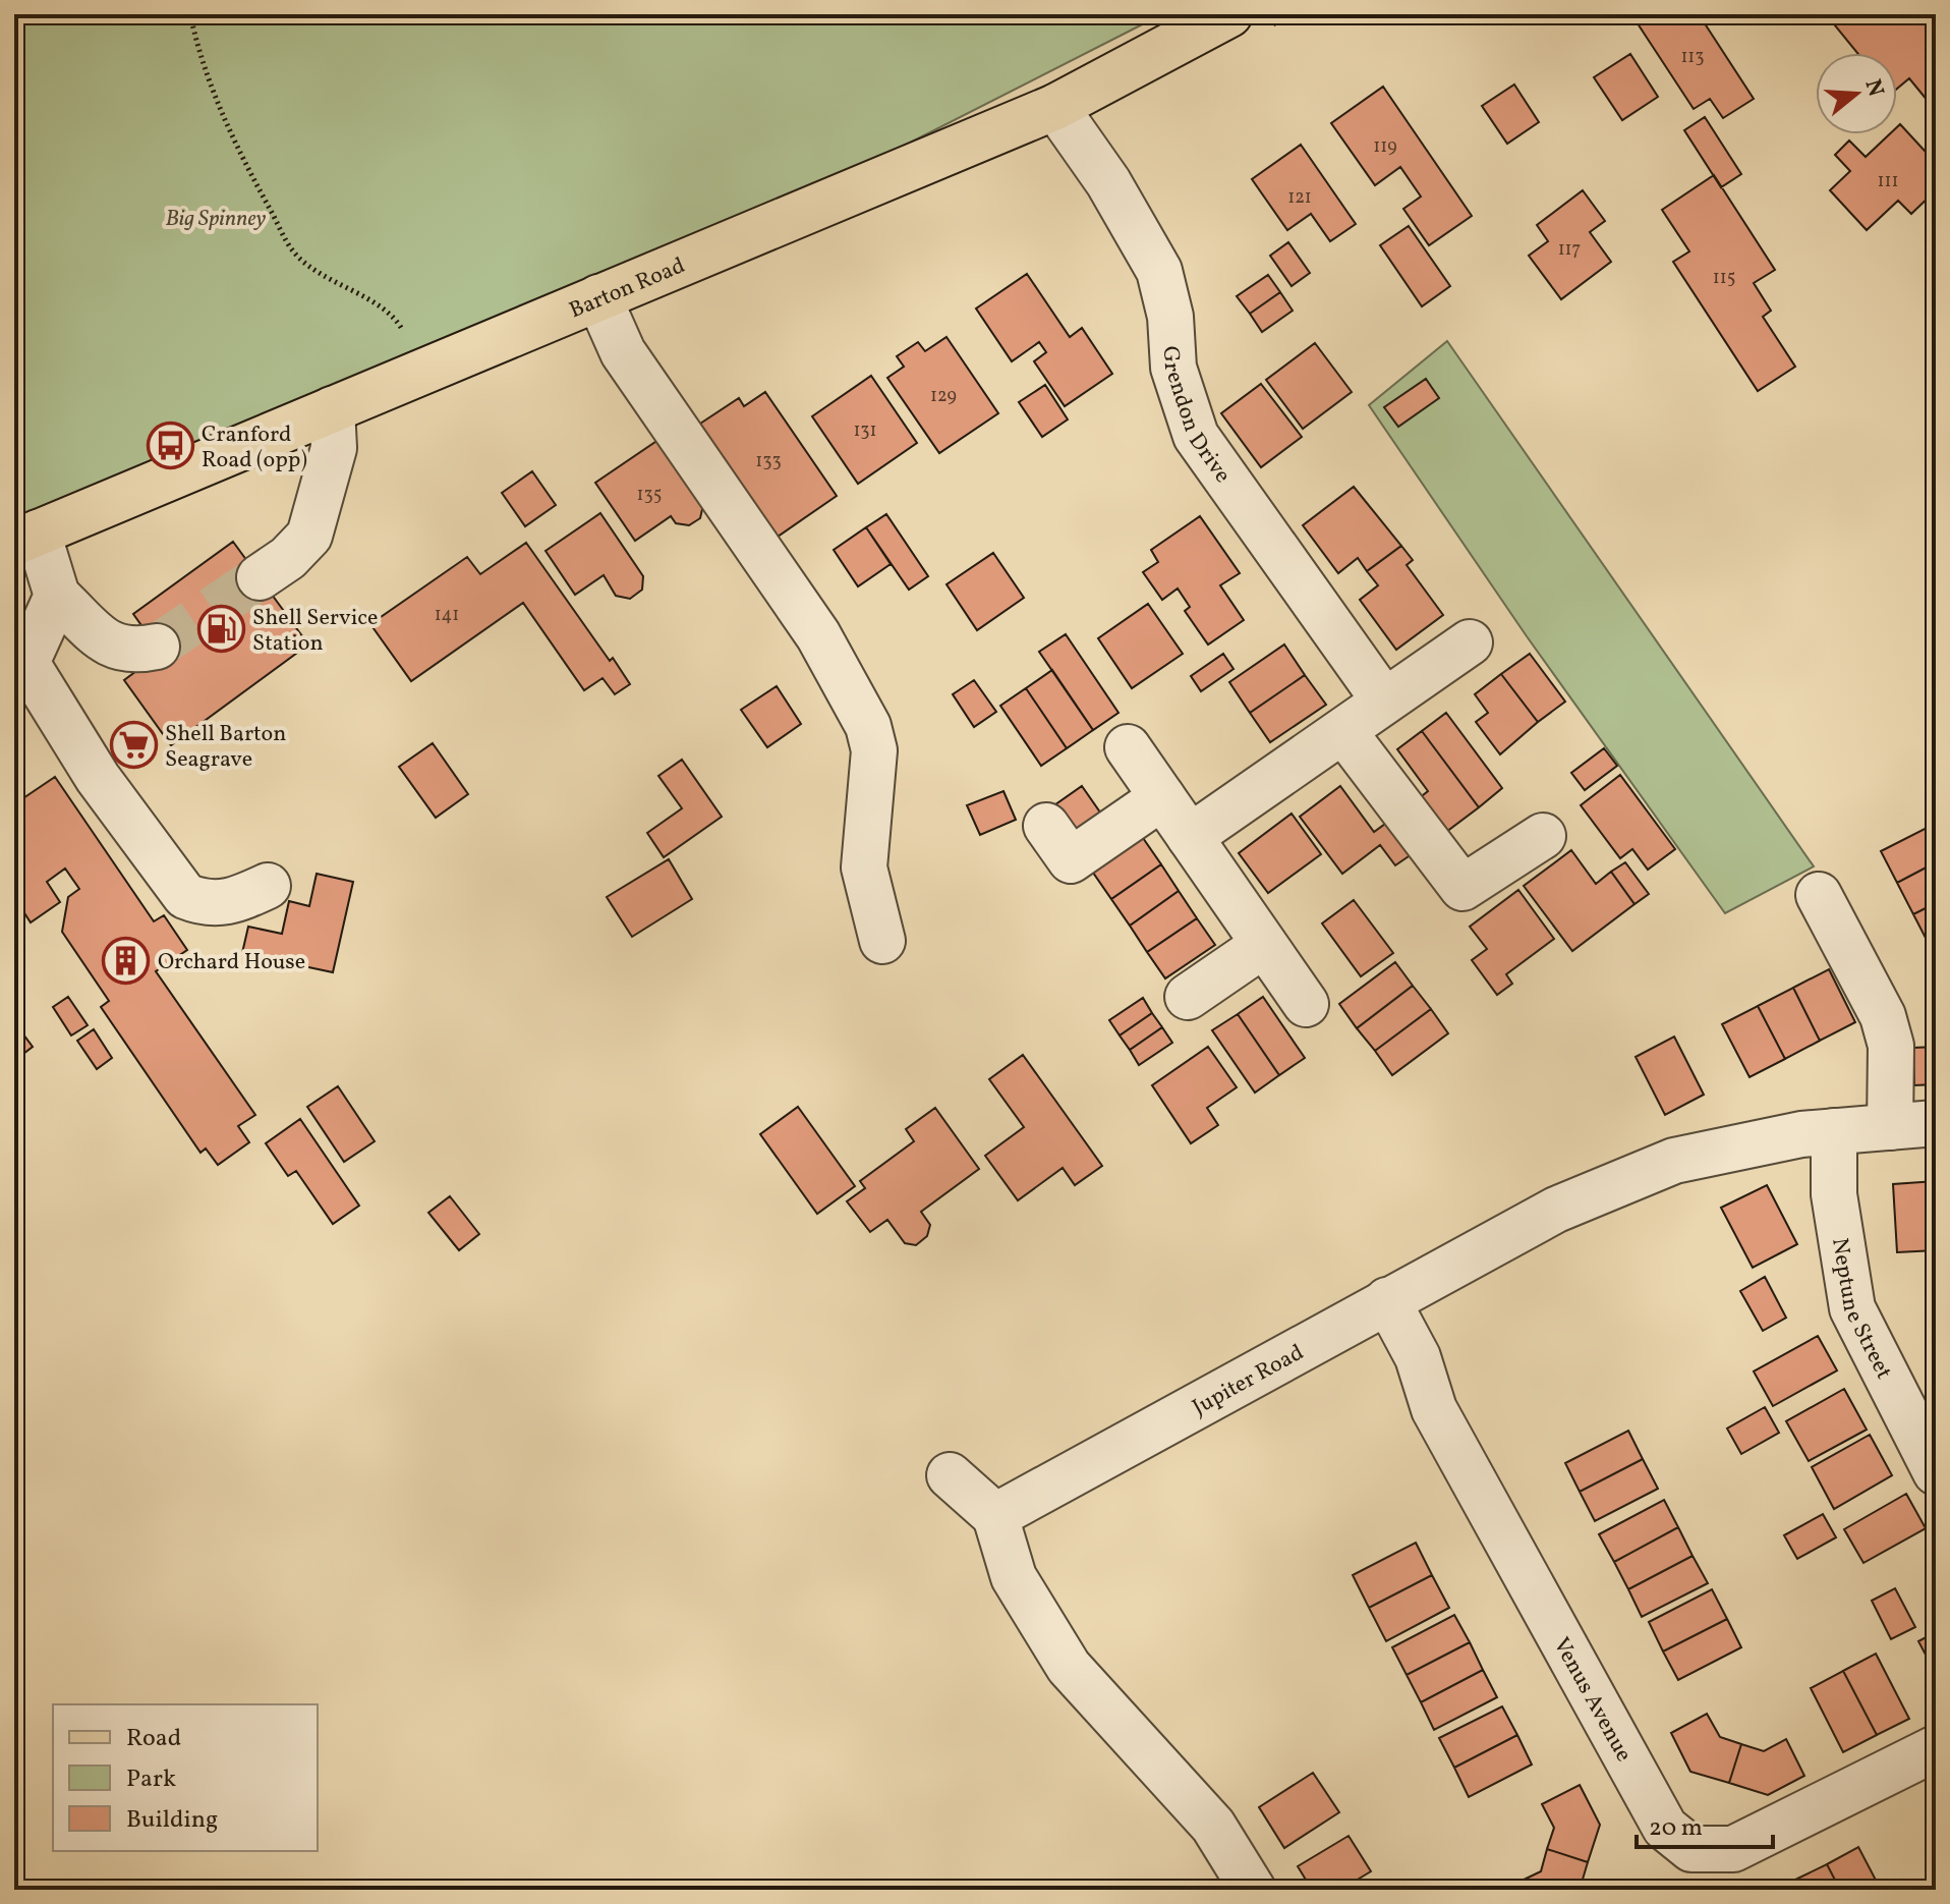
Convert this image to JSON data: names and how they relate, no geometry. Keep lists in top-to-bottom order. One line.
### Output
{"streets":{"main road":["Barton Road"],"street":["Grendon Drive","Neptune Street","Jupiter Road","Venus Avenue"]},"crossings":[["Barton Road","Grendon Drive"],["Neptune Street","Jupiter Road"],["Jupiter Road","Venus Avenue"]],"parks":["Big Spinney"],"places":{"bus stop":["Cranford Road (opp)"],"fuel station":["Shell Service Station"],"supermarket":["Shell Barton Seagrave"],"building":["Orchard House"]},"house_numbers":["113","119","111","121","117","115","129","131","133","135","141"],"legend":["Road","Park","Building"],"scale_bar":"20 m","north":"right"}
